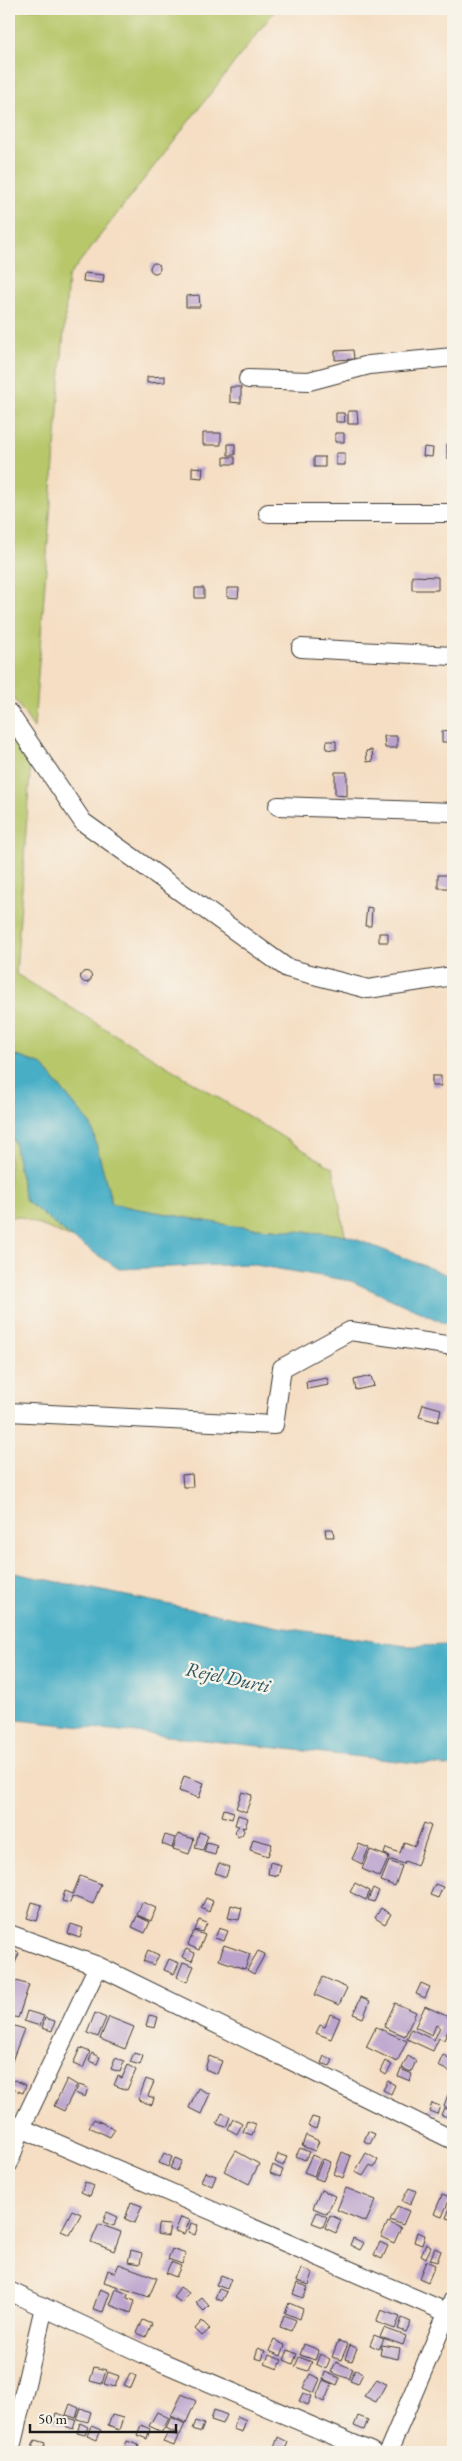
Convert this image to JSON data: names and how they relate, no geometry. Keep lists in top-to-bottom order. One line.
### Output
{"water":["Rejel Durti"],"scale_bar":"50 m"}
